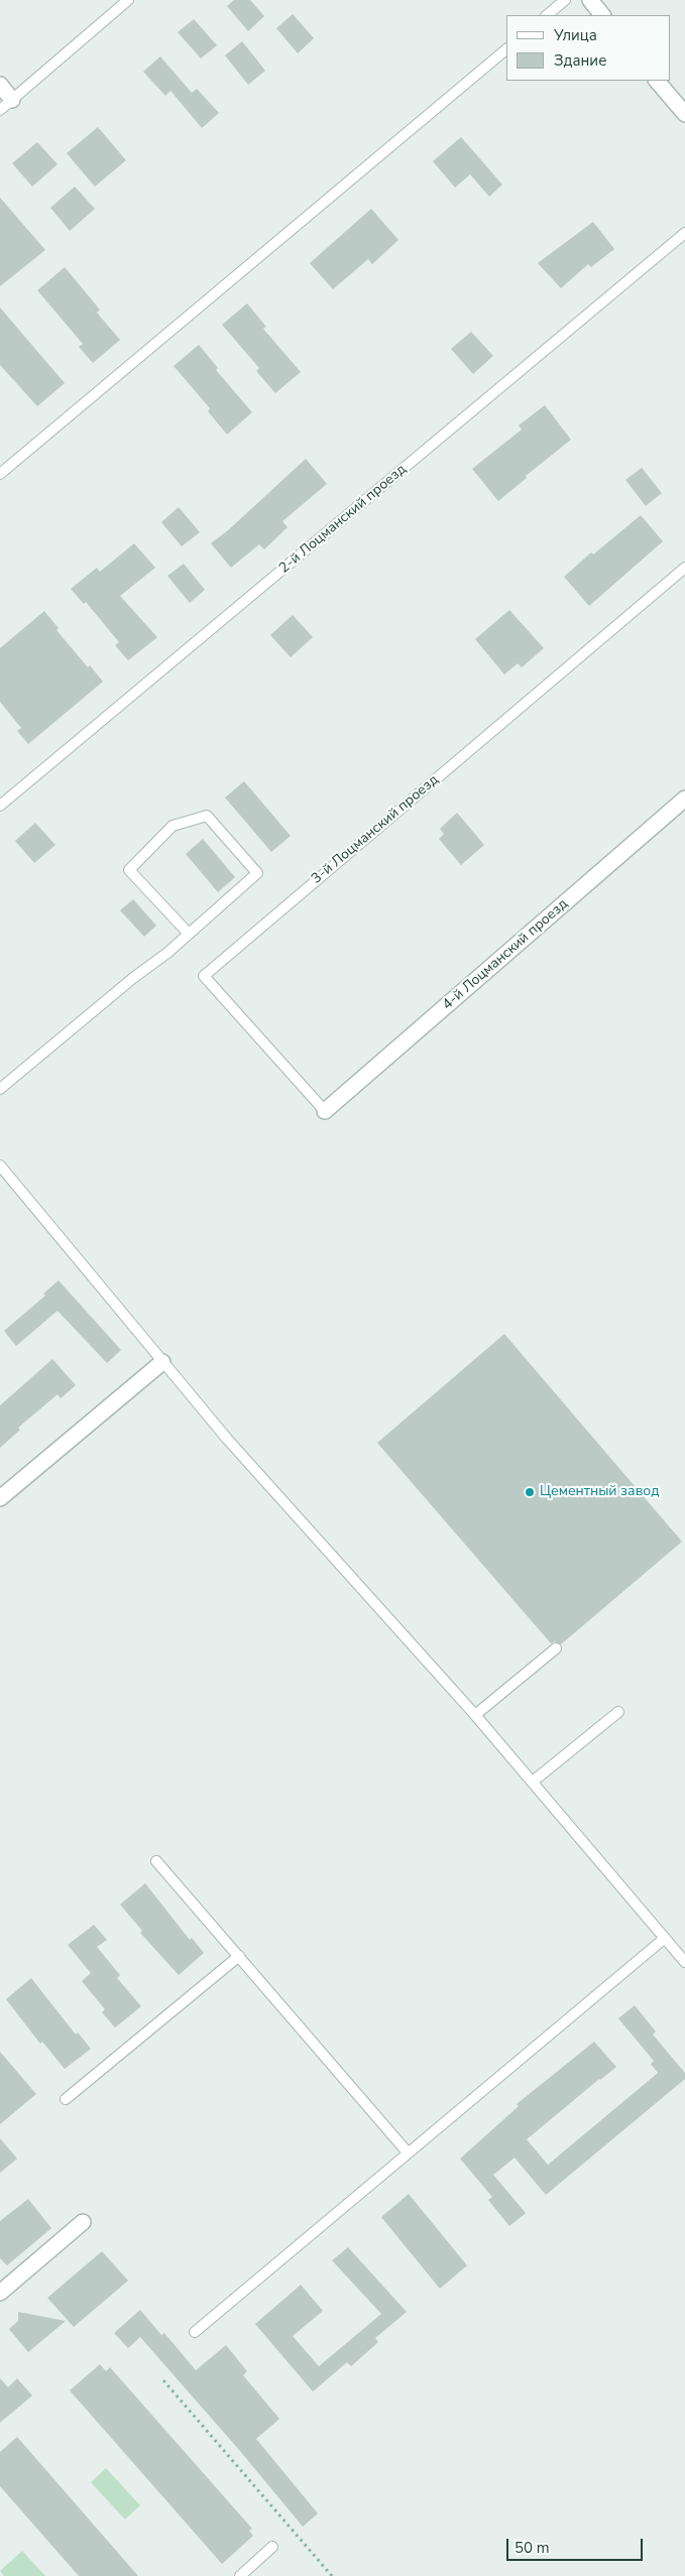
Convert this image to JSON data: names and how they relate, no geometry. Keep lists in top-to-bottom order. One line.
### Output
{"streets":{"street":["4-й Лоцманский проезд"],"lane":["2-й Лоцманский проезд","3-й Лоцманский проезд"]},"crossings":[["3-й Лоцманский проезд","4-й Лоцманский проезд"]],"places":["Цементный завод"],"legend":["Улица","Здание"],"scale_bar":"50 m"}
